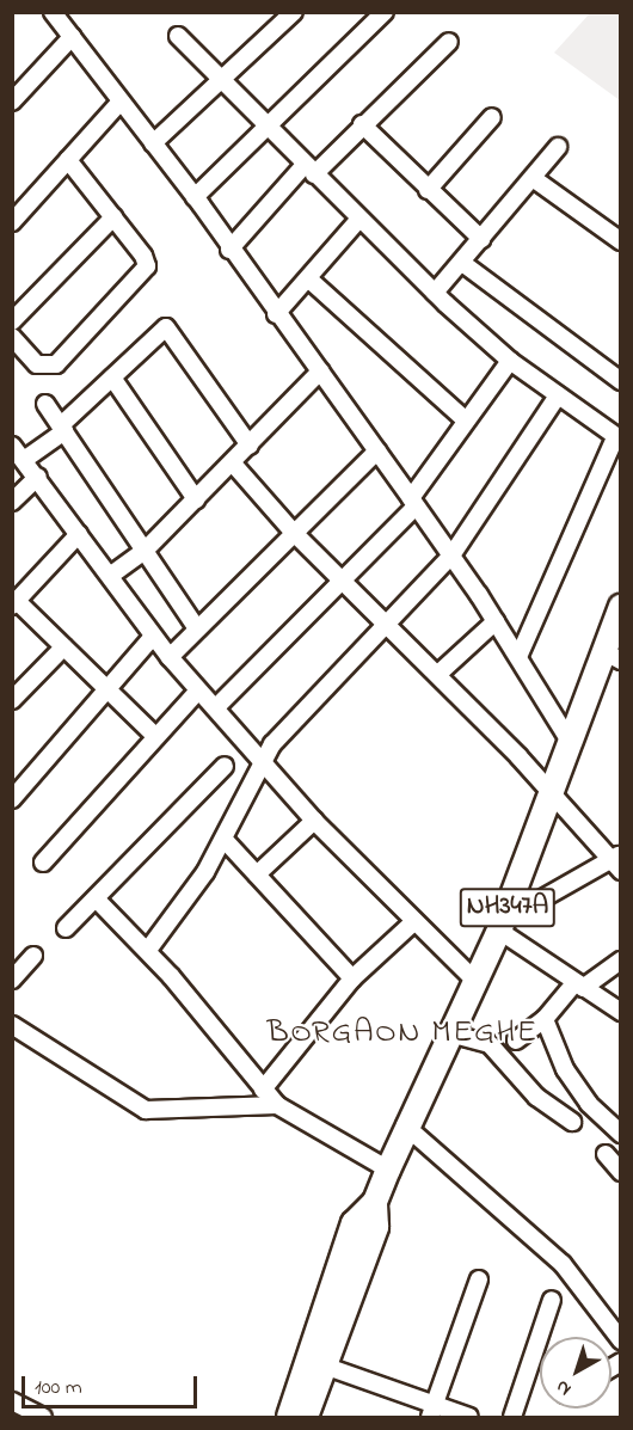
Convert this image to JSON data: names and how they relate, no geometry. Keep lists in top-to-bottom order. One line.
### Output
{"streets":{"highway":["NH347A"]},"districts":["BORGAON MEGHE"],"scale_bar":"100 m","north":"bottom left"}
